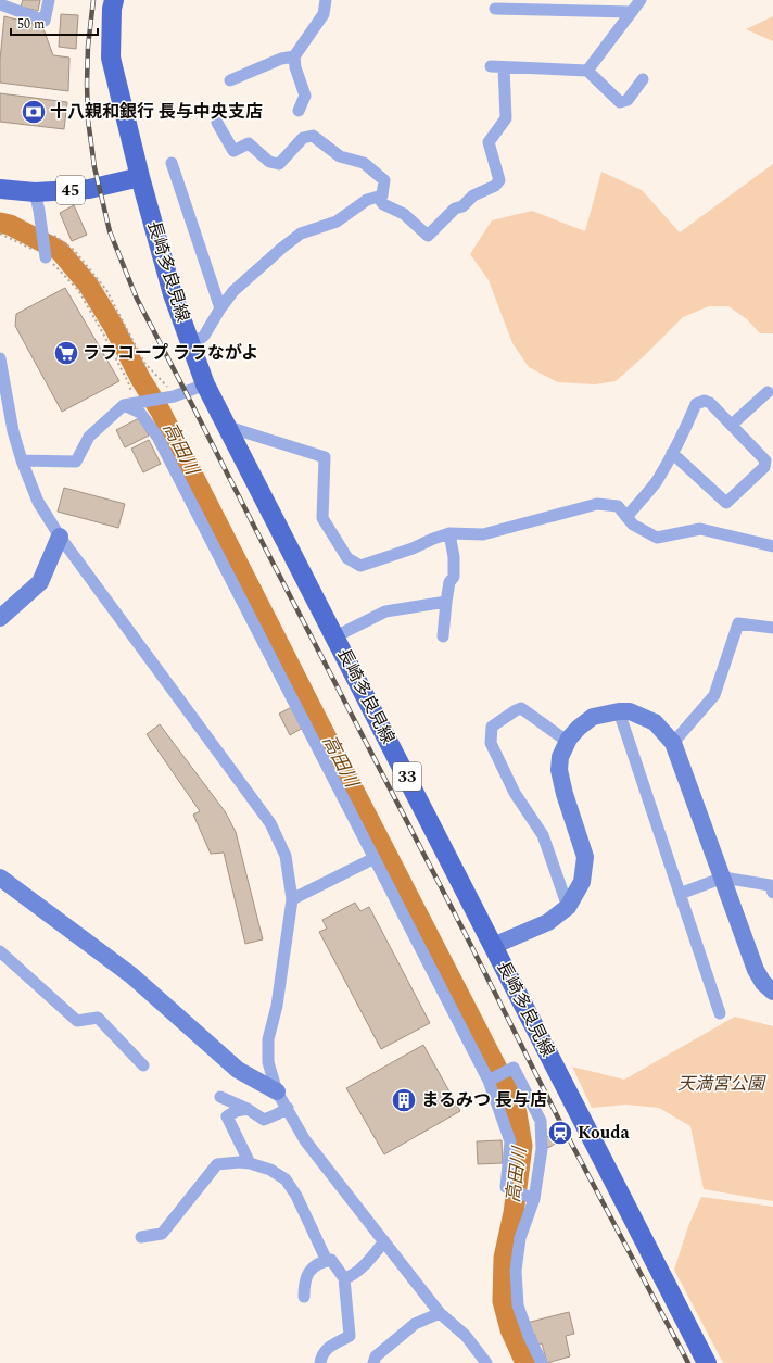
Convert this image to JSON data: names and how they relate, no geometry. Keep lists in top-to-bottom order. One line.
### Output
{"streets":{"main road":["45","長崎多良見線","33"]},"crossings":[["45","長崎多良見線"]],"water":["高田川"],"parks":["天満宮公園"],"places":{"bank":["十八親和銀行 長与中央支店"],"supermarket":["ララコープ ララながよ"],"building":["まるみつ 長与店"],"station":["Kouda"]},"scale_bar":"50 m"}
